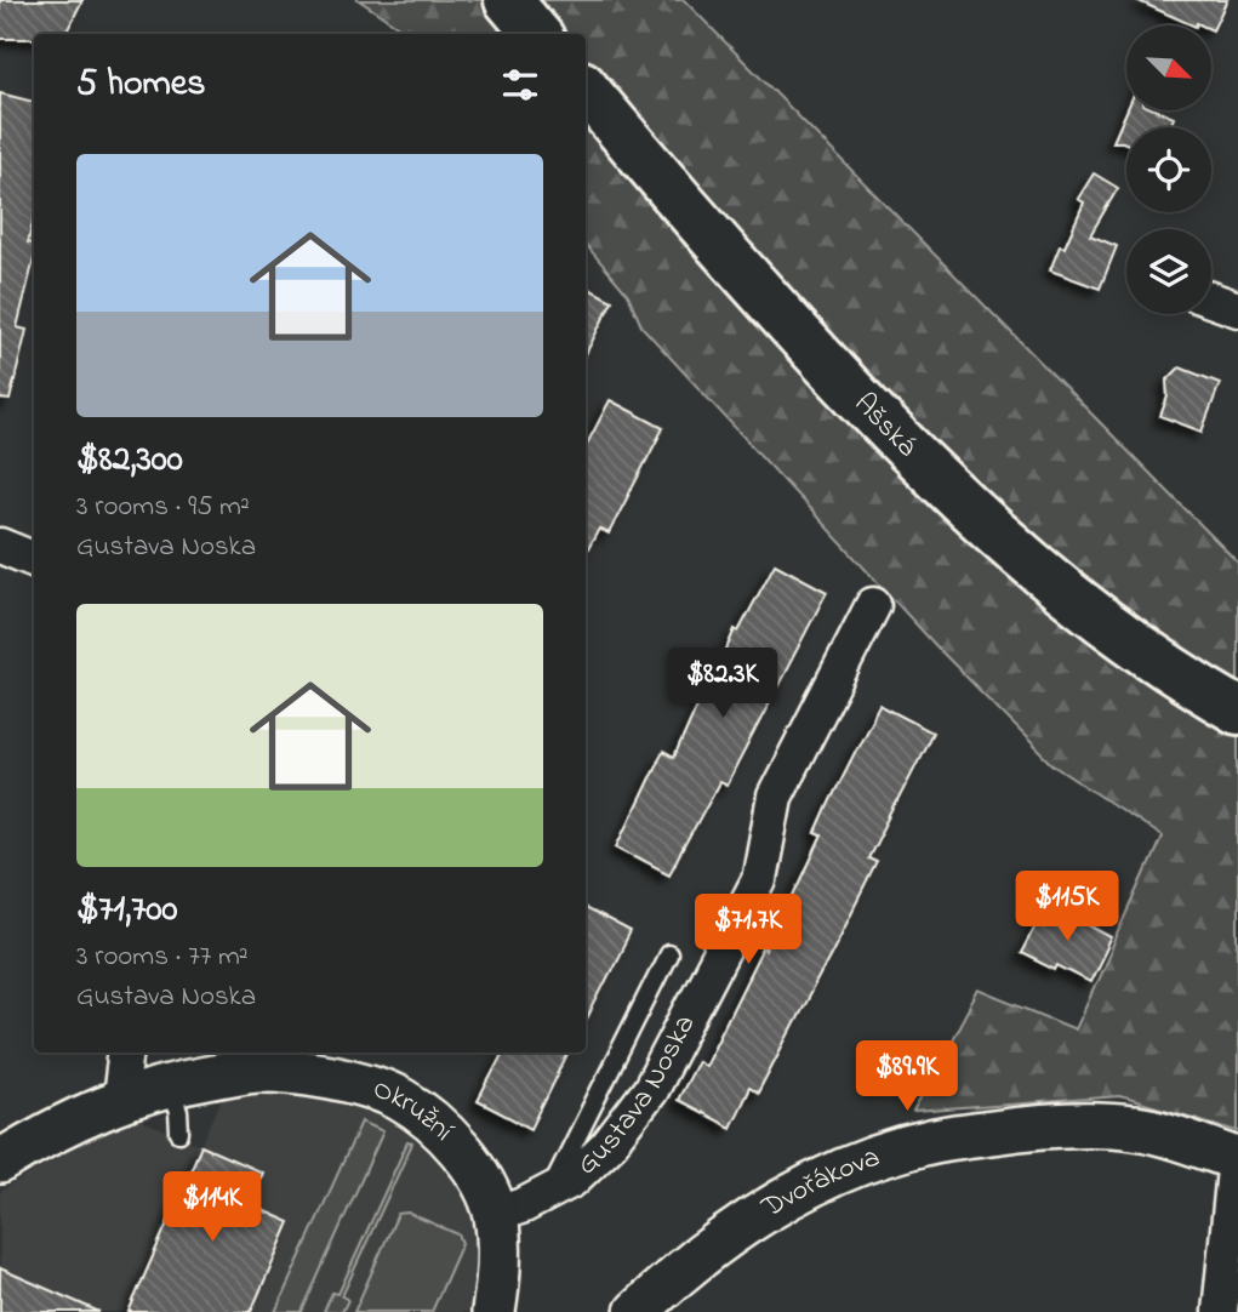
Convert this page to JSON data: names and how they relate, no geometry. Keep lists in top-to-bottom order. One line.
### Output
{"streets":{"main road":["Ašská"],"street":["Gustava Noska","Okružní","Dvořákova"]},"crossings":[["Gustava Noska","Okružní"]],"north":"bottom right","page":{"heading":"5 homes","list":[{"name":"$82,300","note":"3 rooms · 95 m² · Gustava Noska"},{"name":"$71,700","note":"3 rooms · 77 m² · Gustava Noska"}],"price":["$82.3K","$115K","$71.7K","$89.9K","$114K"]}}
